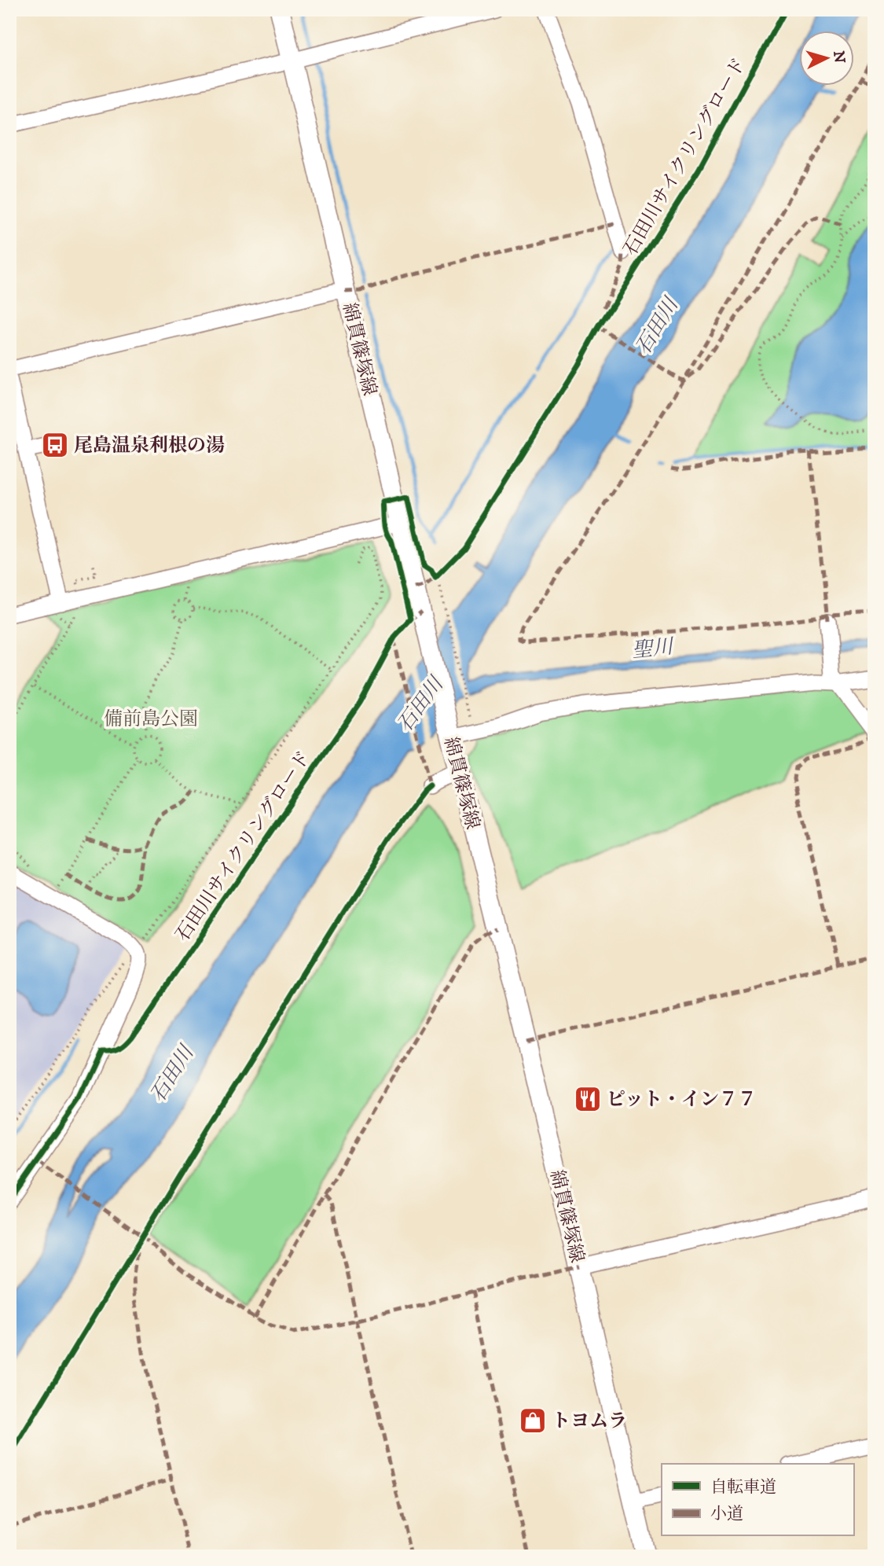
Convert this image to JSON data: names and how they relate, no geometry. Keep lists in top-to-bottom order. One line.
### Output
{"streets":{"main road":["綿貫篠塚線"],"cycle path":["石田川サイクリングロード"]},"water":["石田川","聖川"],"parks":["備前島公園"],"places":{"bus stop":["尾島温泉利根の湯"],"restaurant":["ピット・イン７７"],"shop":["トヨムラ"]},"legend":["自転車道","小道"],"north":"right"}
